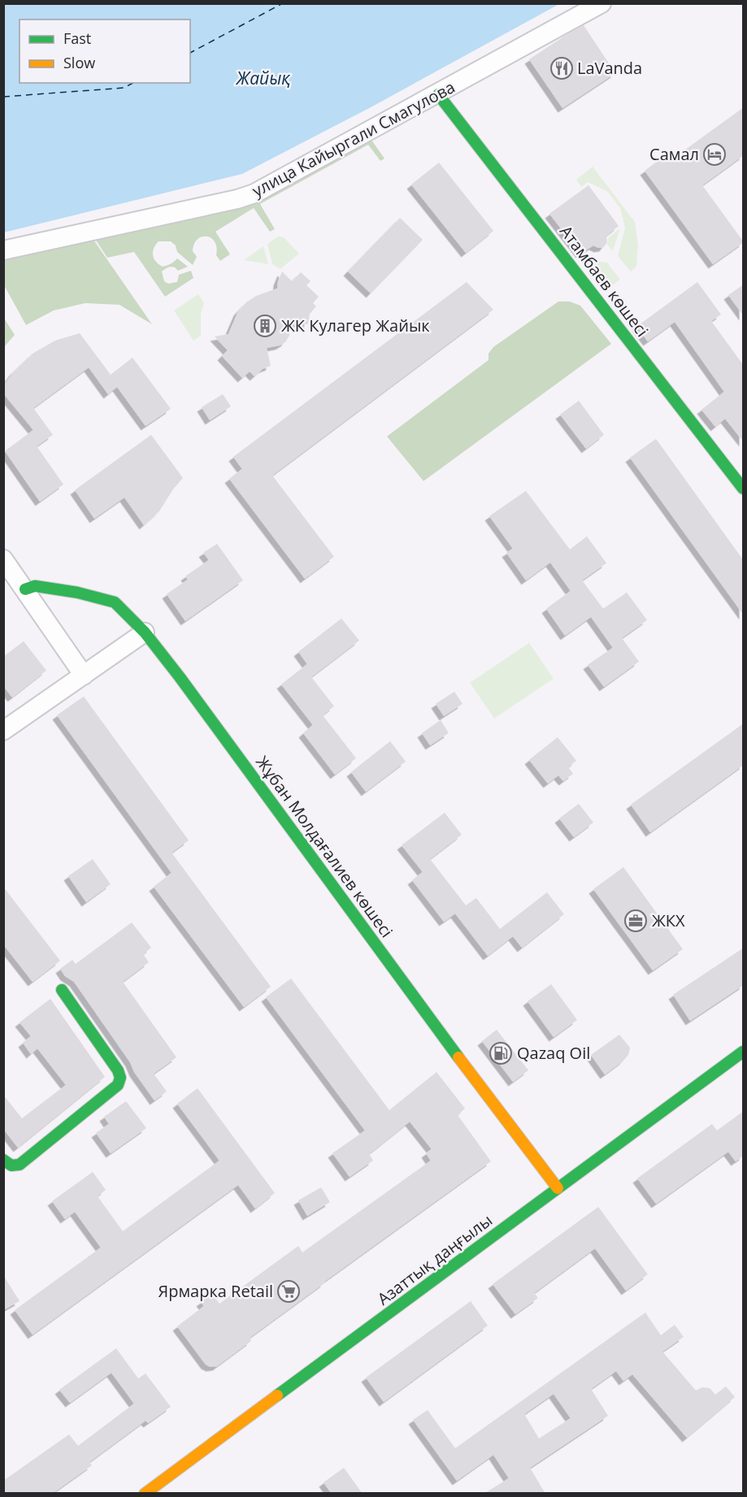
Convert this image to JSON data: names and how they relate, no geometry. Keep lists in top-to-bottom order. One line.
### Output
{"streets":{"street":["улица Кайыргали Смагулова","Атамбаев көшесі","Жұбан Молдағалиев көшесі","Азаттық даңғылы"]},"crossings":[["улица Кайыргали Смагулова","Атамбаев көшесі"],["Жұбан Молдағалиев көшесі","Азаттық даңғылы"]],"water":["Жайық"],"places":{"restaurant":["LaVanda"],"hotel":["Самал"],"building":["ЖК Кулагер Жайык"],"office":["ЖКХ"],"fuel station":["Qazaq Oil"],"supermarket":["Ярмарка Retail"]},"legend":["Fast","Slow"]}
